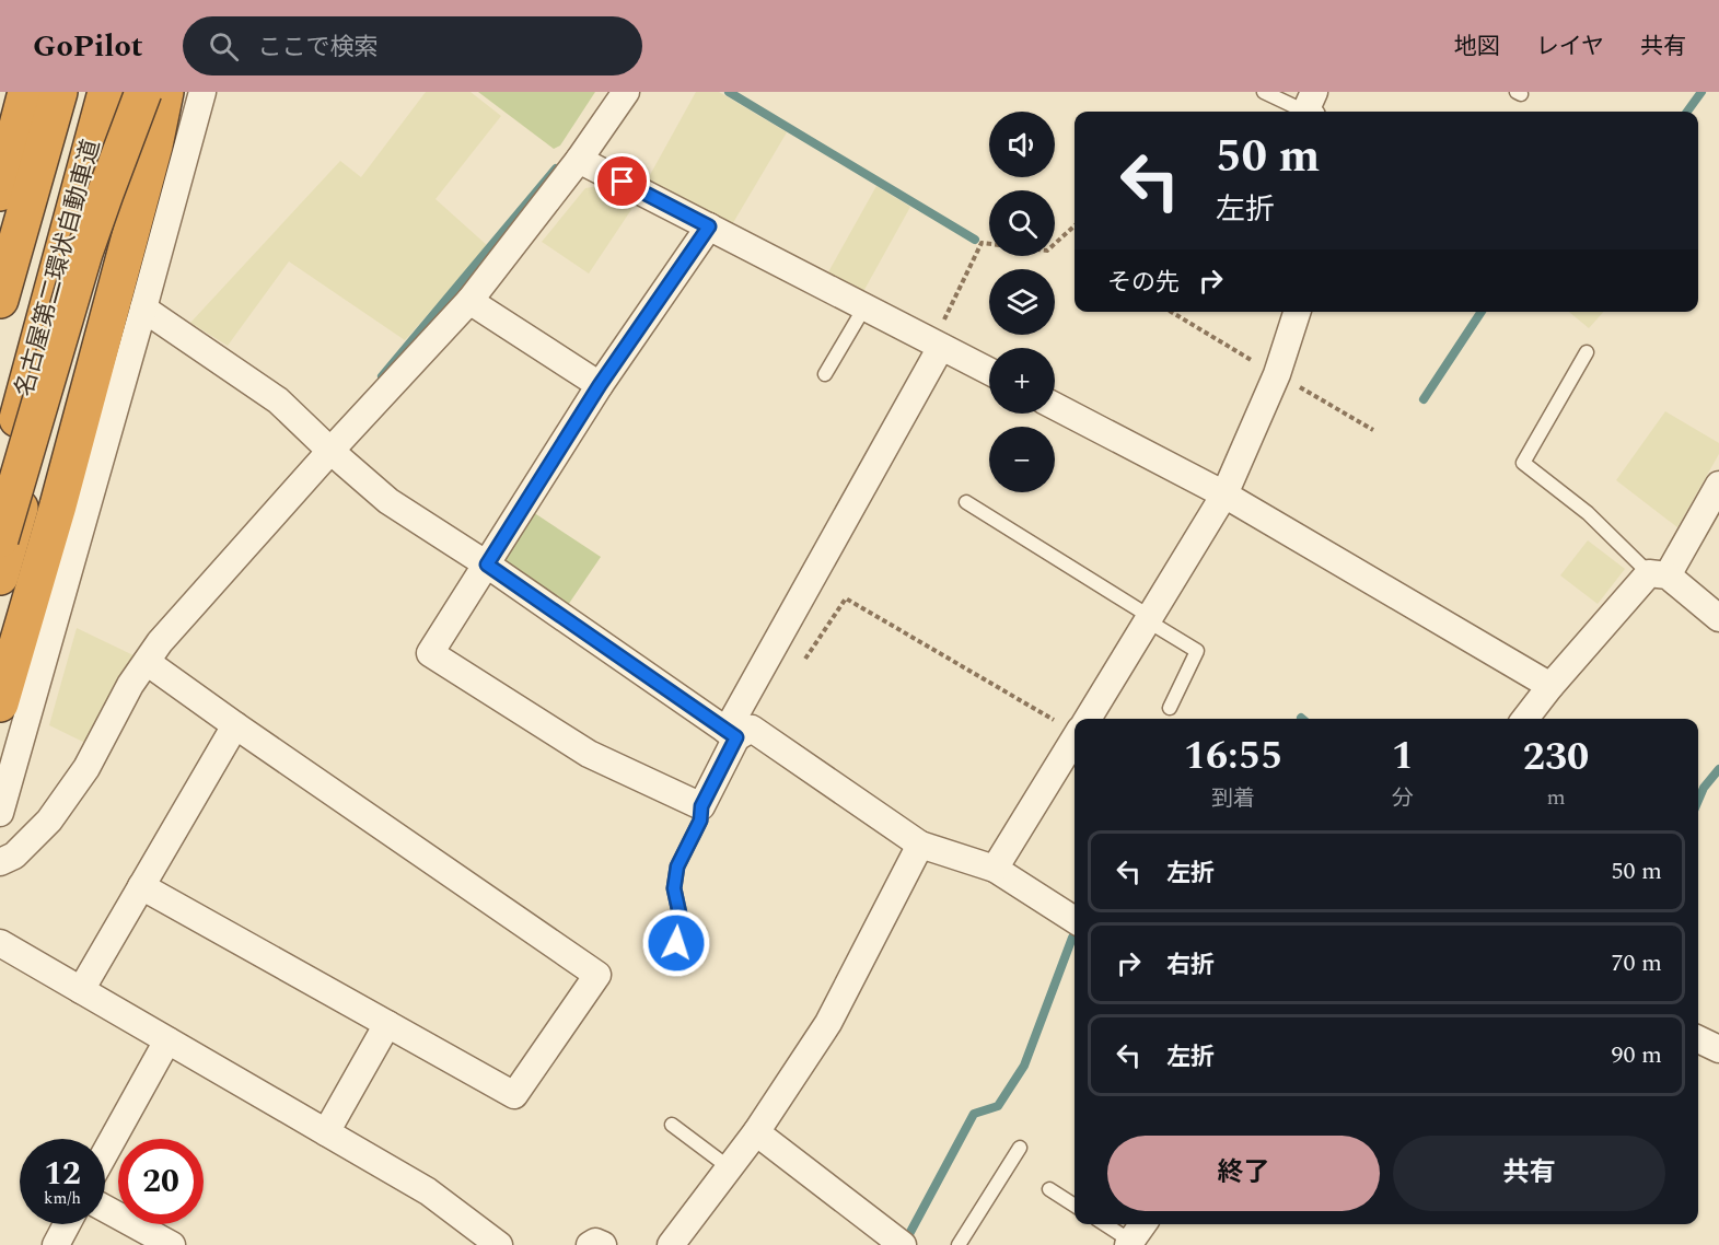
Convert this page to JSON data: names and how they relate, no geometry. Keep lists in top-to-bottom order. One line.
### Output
{"streets":{"highway":["名古屋第二環状自動車道"]},"page":{"header":"GoPilot","search":"ここで検索","nav":["地図","レイヤ","共有"],"map_buttons":["+","−"],"turn":["50 m","左折"],"then":"その先","eta":["16:55","到着","1","分","230","m"],"list":[{"name":"左折","value":"50 m"},{"name":"右折","value":"70 m"},{"name":"左折","value":"90 m"}],"buttons":["終了","共有"],"speed":"12 km/h","limit":"20"}}
